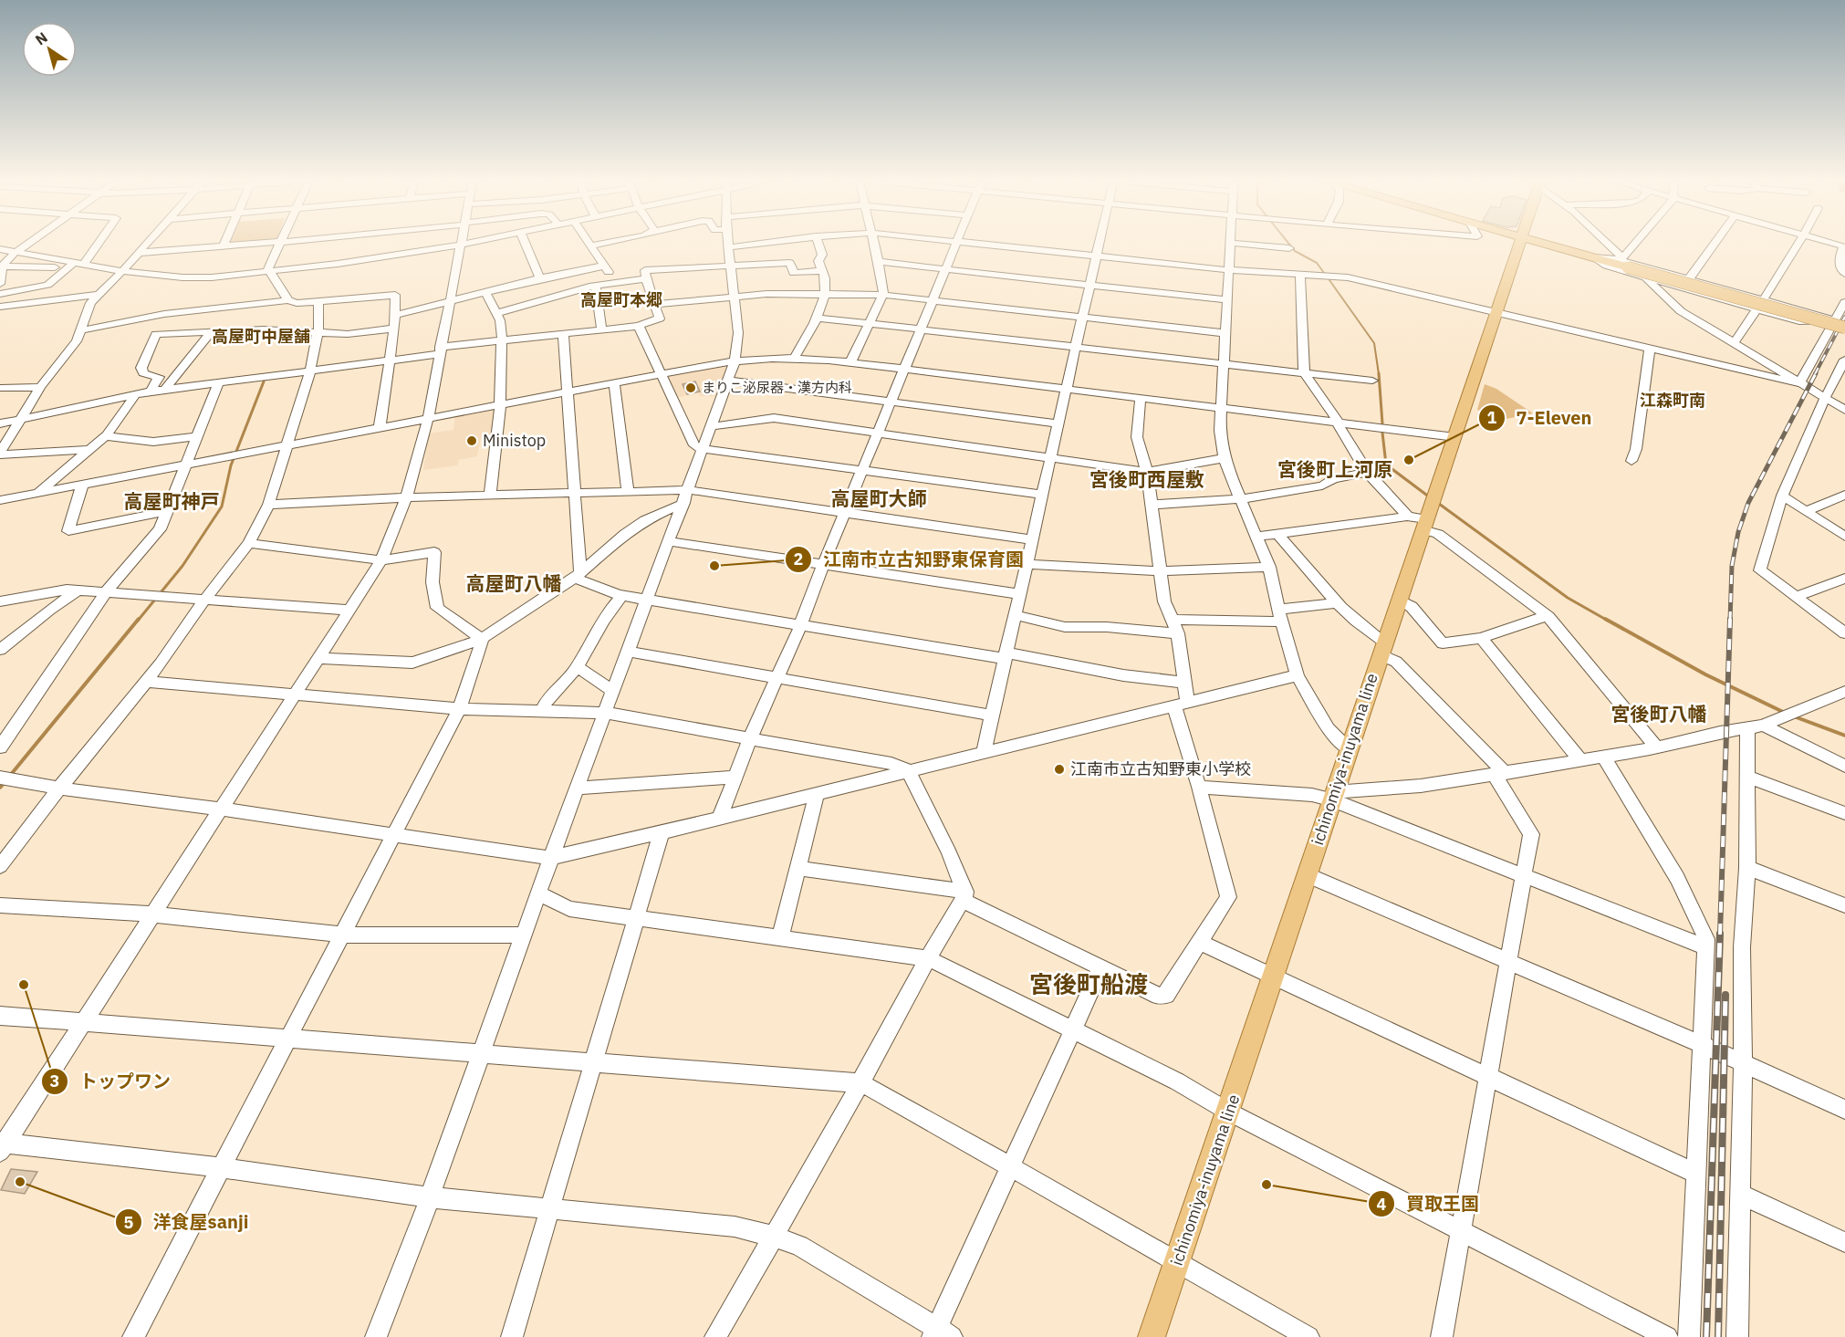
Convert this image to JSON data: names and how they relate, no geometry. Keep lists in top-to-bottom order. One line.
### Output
{"streets":{"main road":["ichinomiya-inuyama line"]},"districts":["高屋町本郷","高屋町中屋舗","江森町南","宮後町上河原","宮後町西屋敷","高屋町大師","高屋町神戸","高屋町八幡","宮後町八幡","宮後町船渡"],"places":["まりこ泌尿器・漢方内科","Ministop","7-Eleven","江南市立古知野東保育園","江南市立古知野東小学校","トップワン","洋食屋sanji","買取王国"],"north":"top left"}
